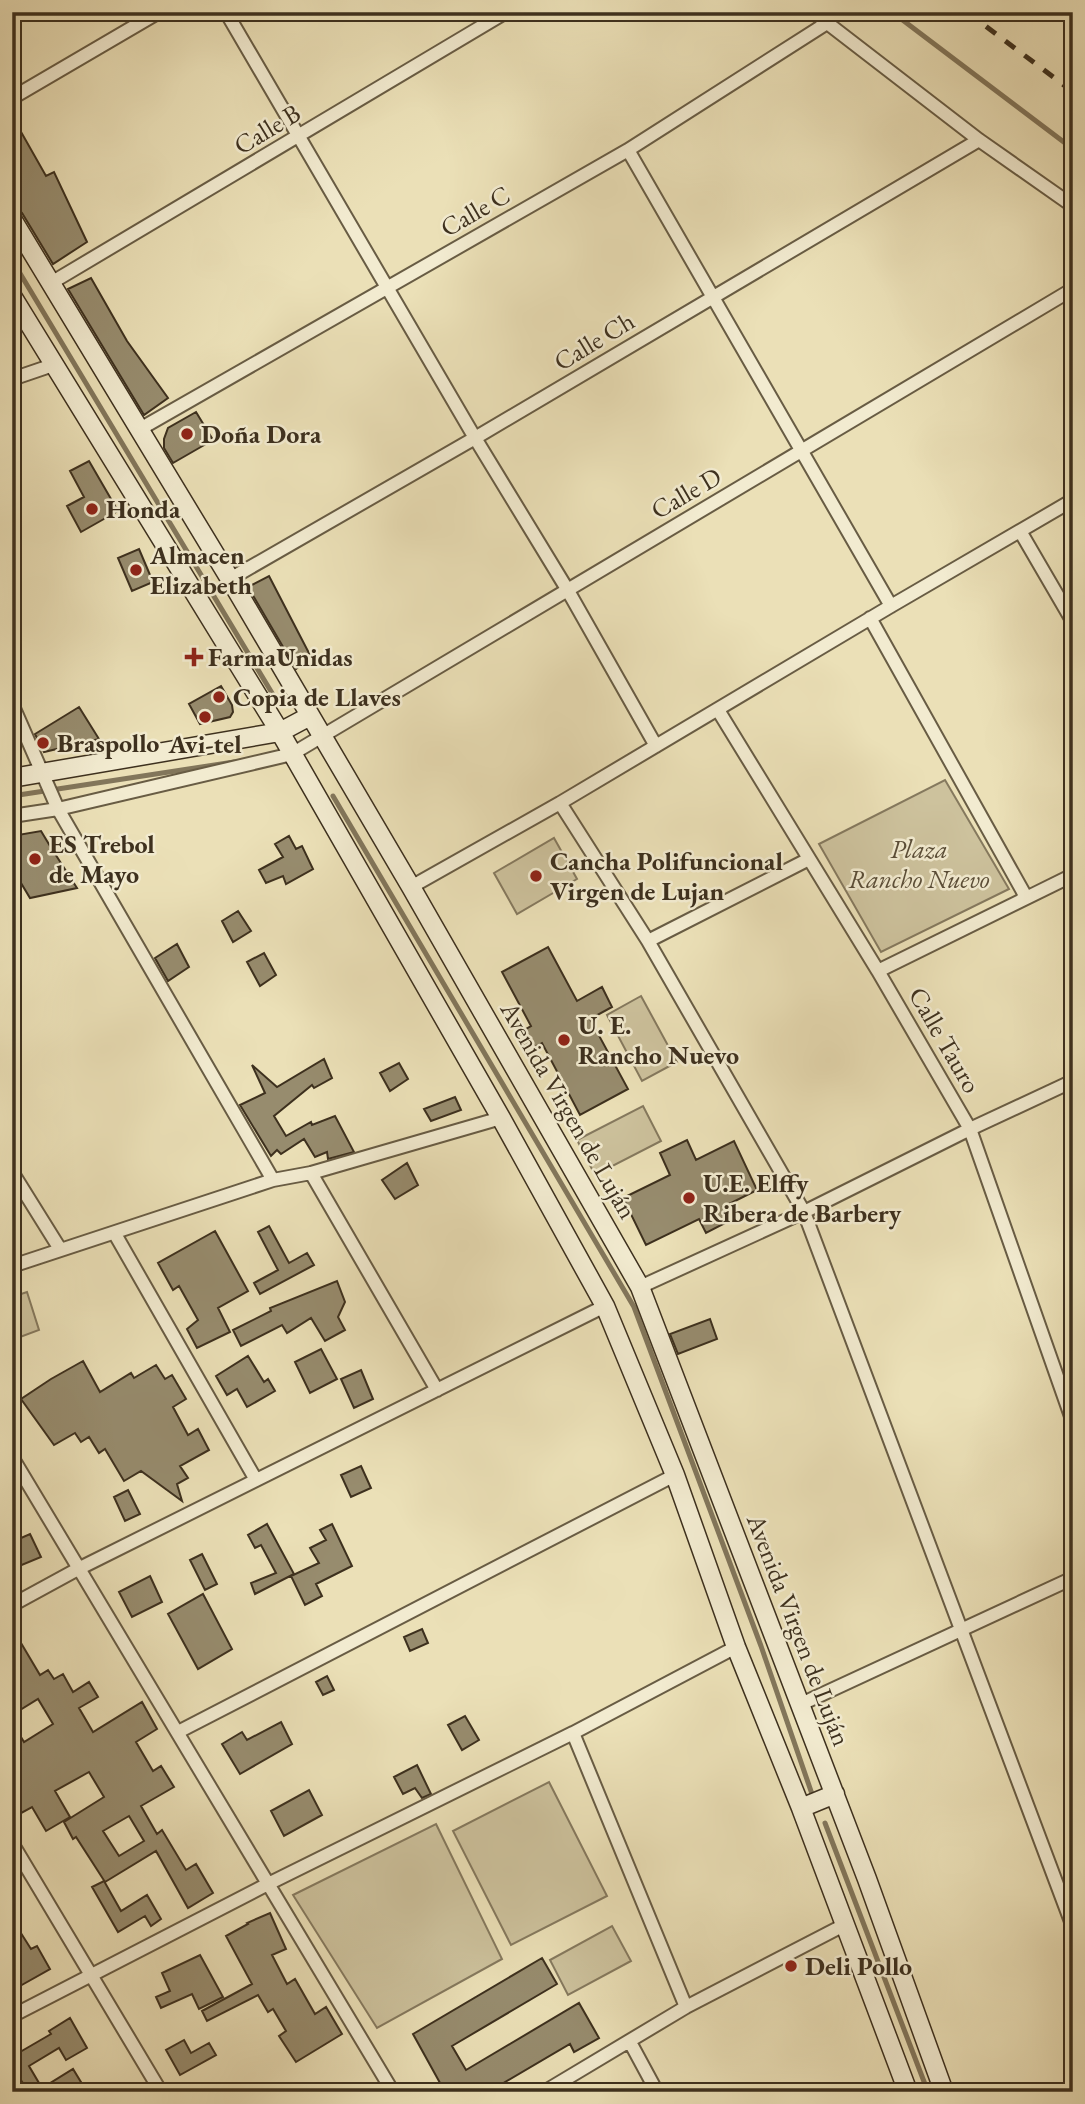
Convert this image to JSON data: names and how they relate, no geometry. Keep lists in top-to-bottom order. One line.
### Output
{"streets":{"main road":["Avenida Virgen de Luján"],"street":["Calle B","Calle C","Calle Ch","Calle D","Calle Tauro"]},"crossings":[["Calle B","Avenida Virgen de Luján"],["Calle C","Avenida Virgen de Luján"],["Calle Ch","Avenida Virgen de Luján"],["Calle D","Avenida Virgen de Luján"]],"parks":["Plaza Rancho Nuevo"],"places":{"other":["Doña Dora","Honda","Almacen Elizabeth","Copia de Llaves","Avi-tel","Braspollo","ES Trebol de Mayo","Cancha Polifuncional Virgen de Lujan","U. E. Rancho Nuevo","U.E. Elffy Ribera de Barbery","Deli Pollo"],"health":["FarmaUnidas"]}}
